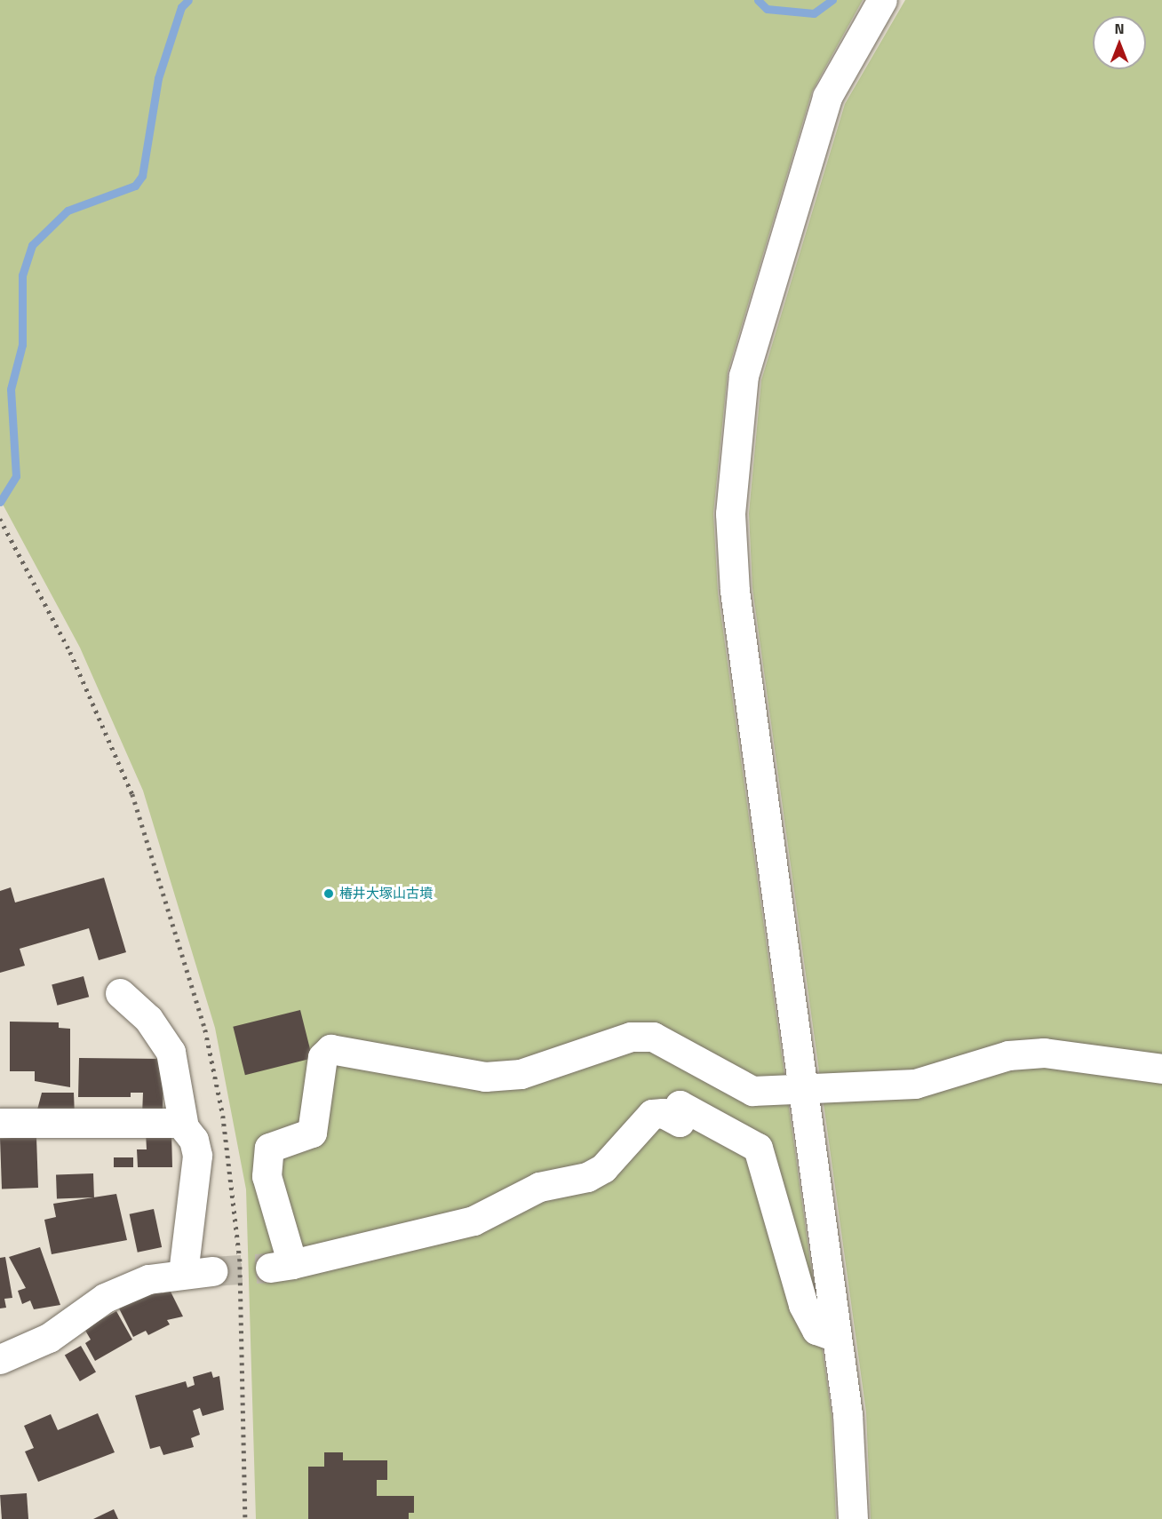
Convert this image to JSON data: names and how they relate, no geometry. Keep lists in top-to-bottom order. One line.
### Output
{"places":["椿井大塚山古墳"],"north":"top"}
